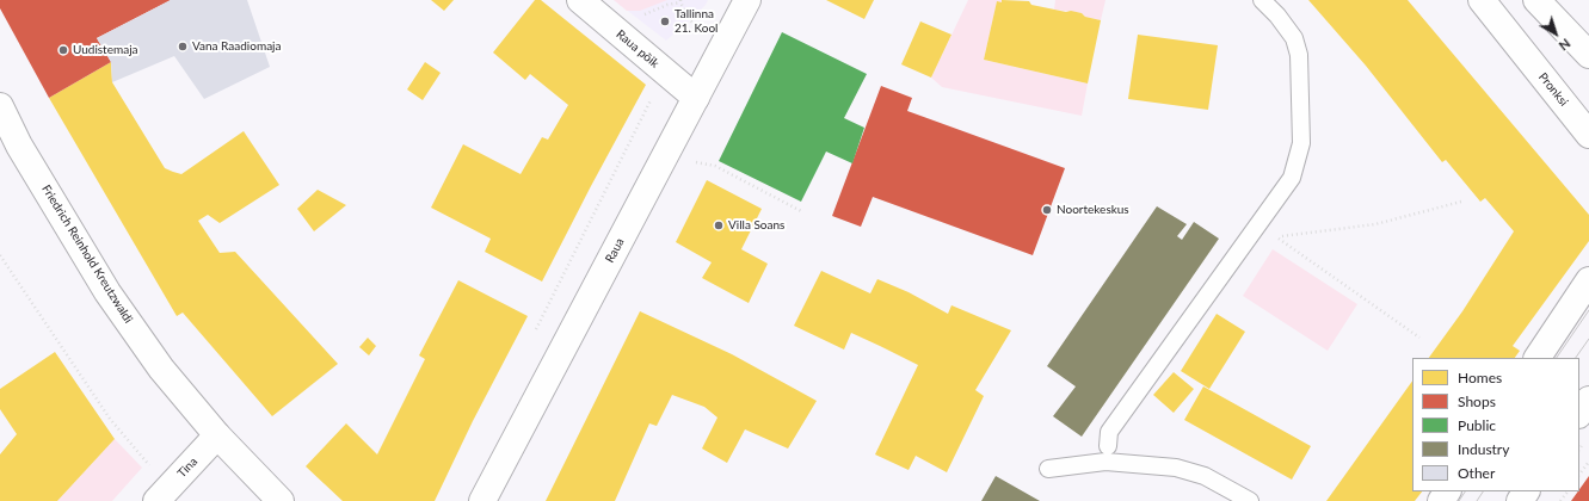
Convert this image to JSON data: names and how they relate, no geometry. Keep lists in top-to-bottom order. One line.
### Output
{"streets":{"street":["Raua põik","Pronksi","Raua","Friedrich Reinhold Kreutzwaldi","Tina"]},"crossings":[["Raua põik","Raua"],["Friedrich Reinhold Kreutzwaldi","Tina"]],"places":["Tallinna 21. Kool","Vana Raadiomaja","Uudistemaja","Noortekeskus","Villa Soans"],"legend":["Homes","Shops","Public","Industry","Other"],"north":"bottom right"}
